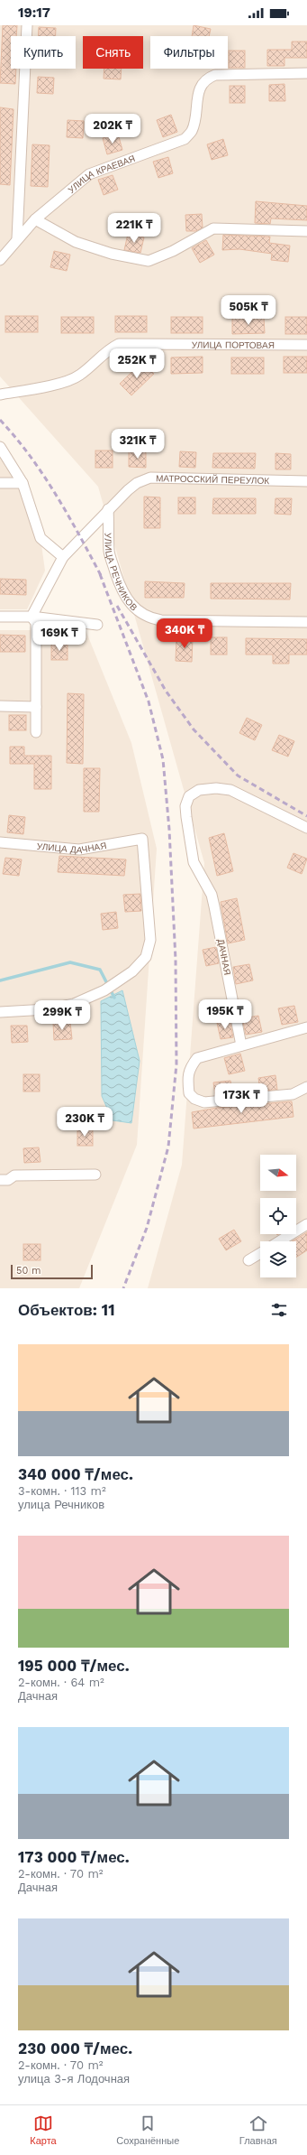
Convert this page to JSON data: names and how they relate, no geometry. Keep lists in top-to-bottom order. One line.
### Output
{"streets":{"street":["УЛИЦА КРАЕВАЯ","УЛИЦА ПОРТОВАЯ","МАТРОССКИЙ ПЕРЕУЛОК","УЛИЦА РЕЧНИКОВ","УЛИЦА ДАЧНАЯ","ДАЧНАЯ"]},"crossings":[["МАТРОССКИЙ ПЕРЕУЛОК","УЛИЦА РЕЧНИКОВ"]],"scale_bar":"50 m","north":"right","page":{"status":"19:17","chip":["Купить","Снять","Фильтры"],"price":["202K ₸","221K ₸","505K ₸","252K ₸","321K ₸","340K ₸","169K ₸","195K ₸","299K ₸","173K ₸","230K ₸"],"scale":"50 m","heading":"Объектов: 11","list":[{"name":"340 000 ₸/мес.","note":"3-комн. · 113 m² · улица Речников"},{"name":"195 000 ₸/мес.","note":"2-комн. · 64 m² · Дачная"},{"name":"173 000 ₸/мес.","note":"2-комн. · 70 m² · Дачная"},{"name":"230 000 ₸/мес.","note":"2-комн. · 70 m² · улица 3-я Лодочная"}],"tabs":["Карта","Сохранённые","Главная"]}}
